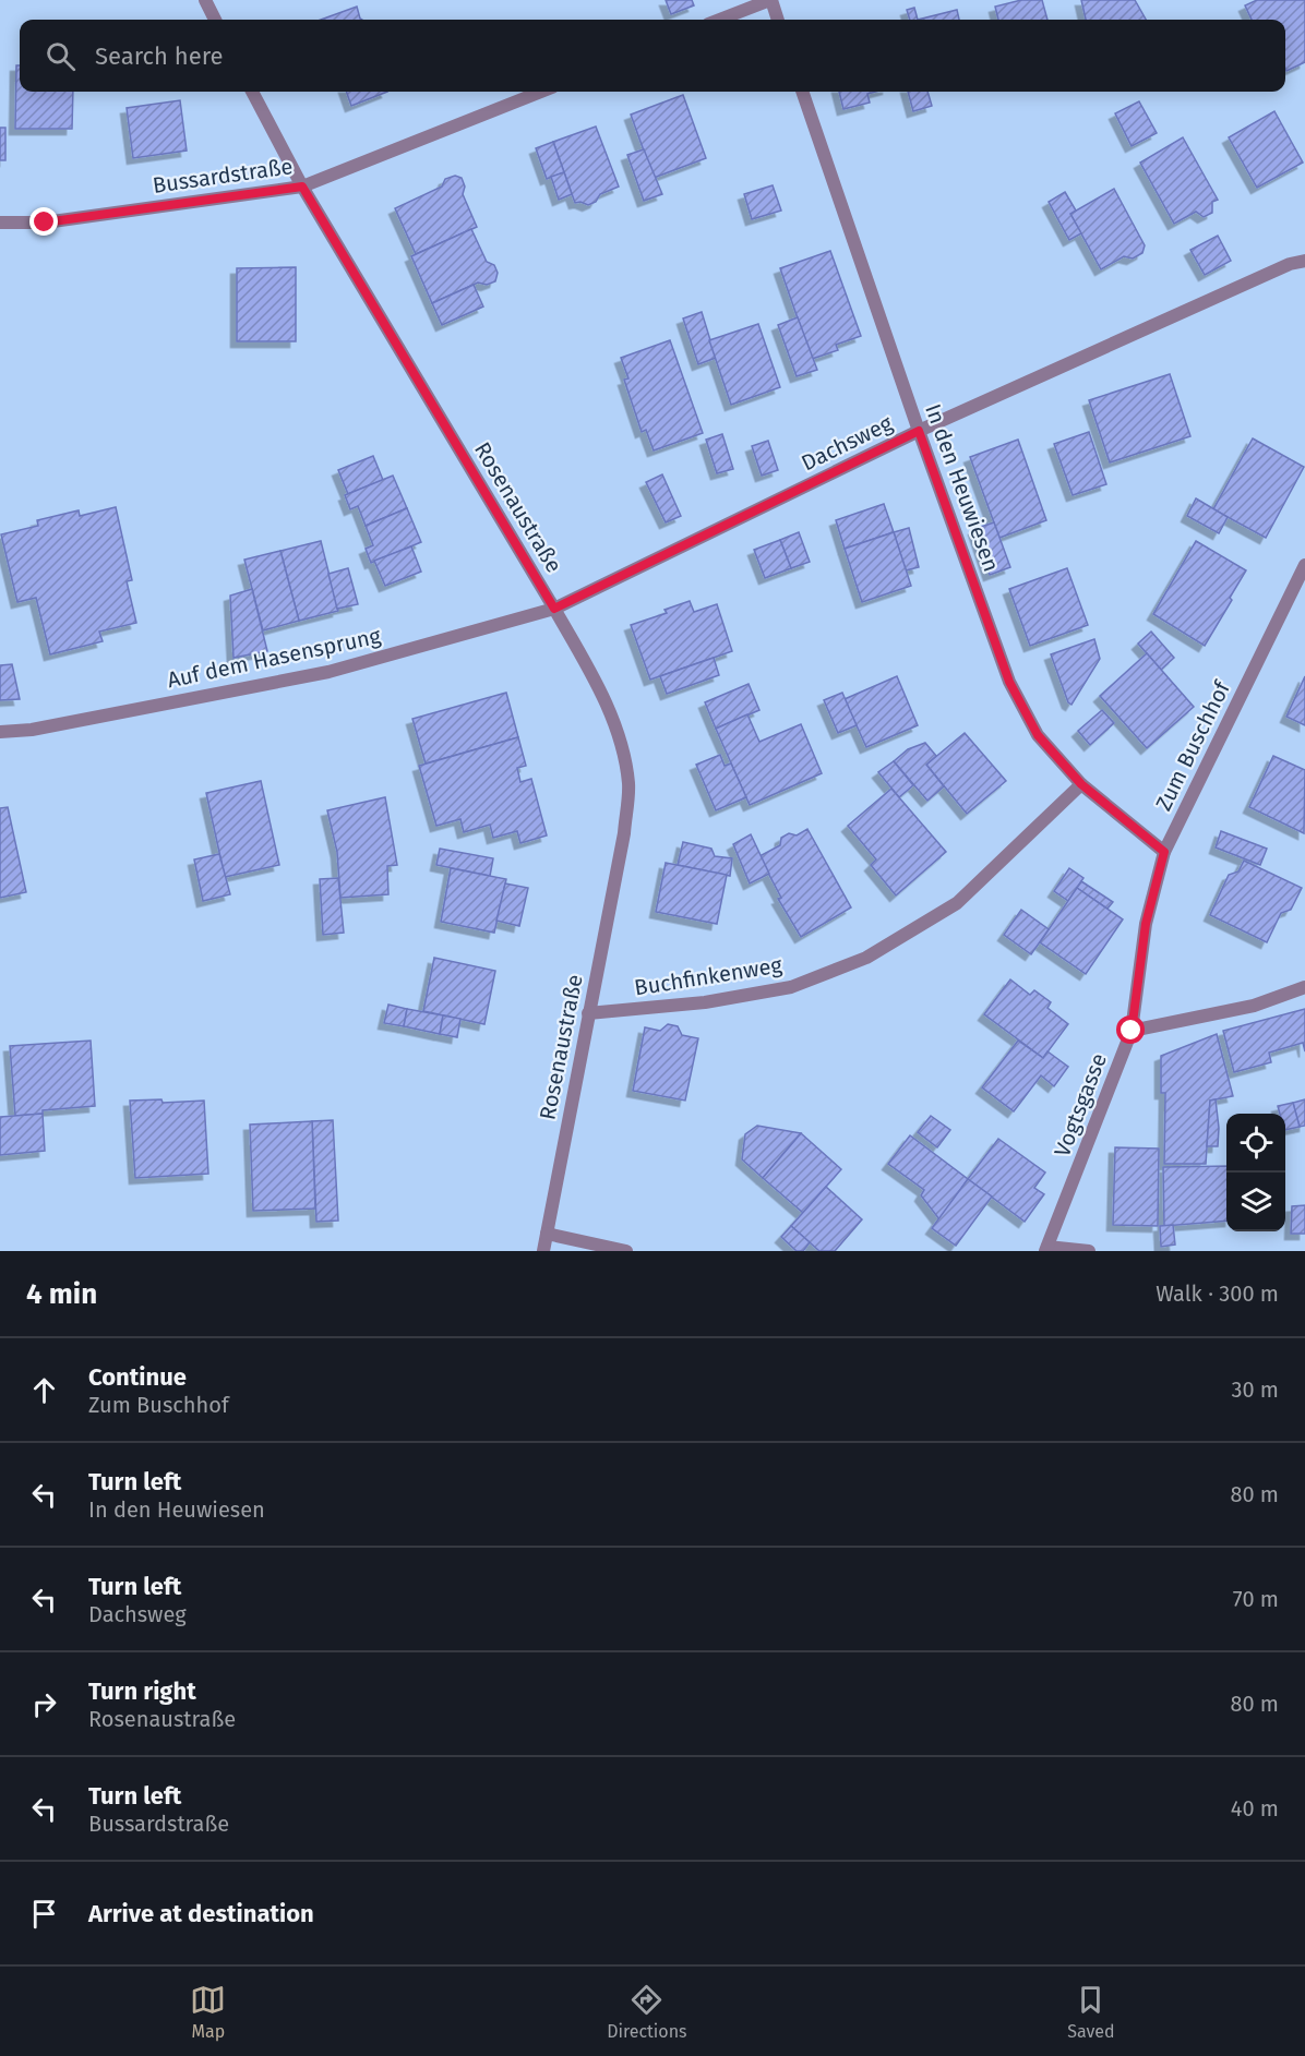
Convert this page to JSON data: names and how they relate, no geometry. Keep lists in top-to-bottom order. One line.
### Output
{"streets":{"street":["Bussardstraße","Dachsweg","In den Heuwiesen","Rosenaustraße","Auf dem Hasensprung","Zum Buschhof","Buchfinkenweg","Vogtsgasse"]},"crossings":[["Bussardstraße","Rosenaustraße"],["Dachsweg","In den Heuwiesen"],["Dachsweg","Rosenaustraße"],["Dachsweg","Auf dem Hasensprung"],["In den Heuwiesen","Zum Buschhof"],["In den Heuwiesen","Buchfinkenweg"],["Rosenaustraße","Auf dem Hasensprung"],["Rosenaustraße","Buchfinkenweg"],["Zum Buschhof","Vogtsgasse"]],"page":{"search":"Search here","heading":["4 min","Walk · 300 m"],"list":[["Continue","Zum Buschhof","30 m"],["Turn left","In den Heuwiesen","80 m"],["Turn left","Dachsweg","70 m"],["Turn right","Rosenaustraße","80 m"],["Turn left","Bussardstraße","40 m"],"Arrive at destination"],"nav":["Map","Directions","Saved"]}}
